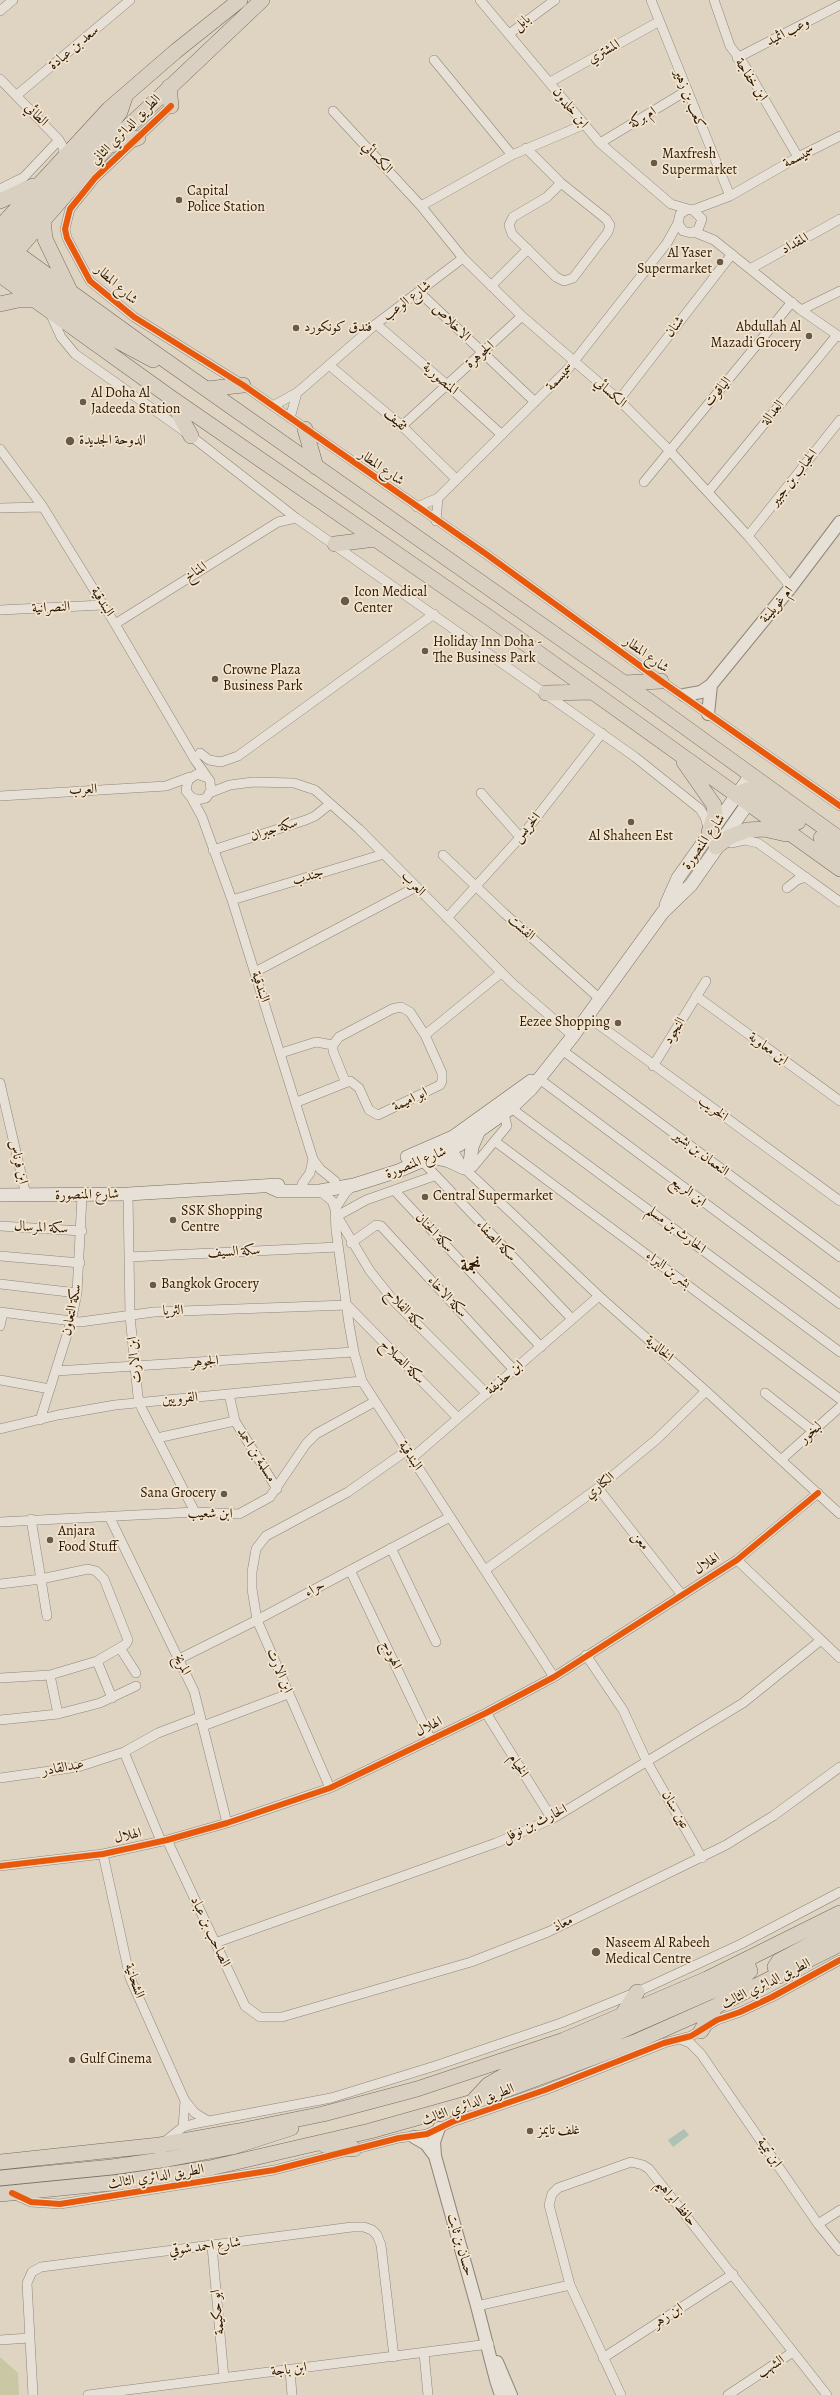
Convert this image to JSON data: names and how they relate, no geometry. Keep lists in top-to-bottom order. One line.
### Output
{"streets":{"main road":["الطريق الدائري الثاني","شارع المنصورة","الطريق الدائري الثالث"],"street":["بابل","وعب اثميد","سعد بن عبادة","المشتري","ابن خفاجة","كعب بن زهير","ابن خلدون","الطائي","ام بركة","سميسمة","الكسائي","المقداد","شارع المطار","شارع الوعب","الاخلاص","شنان","الجوهرة","المنصورية","الياقوت","العدالة","ثقيف","الحباب بن جبير","المناخ","البندقية","ام غويلينة","النصرانية","العرب","الخريس","سكة جبران","جندب","الفشت","النجود","ابن معاوية","ابو اميمة","الخريب","النعمان بن بشير","ابن فرناس","ابن الربيع","سكة المرسال","الحارث بن مسلم","سكة الحنان","سكة الصفاء","سكة السيف","بشر بن البراء","سكة الاخاء","سكة التعاون","سكة الفلاح","الثريا","الخالدية","ابن الارت","الجوهر","سكة الصلاح","ابن حذيفة","القرويين","لبخور","مسلمة بن احمد","الكناري","ابن شعيب","معن","الهلال","حراء","الهودج","المريخ","الخيام","عبدالقادر","عين سنان","الحارث بن نوفل","معاذ","الصاحب بن عباد","الشحانية","ابن تيمية","حافظ ابراهيم","حسان بن ثابت","شارع احمد شوقي","ابو حكيمة","ابن زهر","الشهب","ابن باجة"]},"crossings":[["بابل","ابن خلدون"],["وعب اثميد","ابن خفاجة"],["سعد بن عبادة","الطائي"],["المشتري","كعب بن زهير"],["المشتري","ابن خلدون"],["ابن خفاجة","سميسمة"],["كعب بن زهير","ام بركة"],["كعب بن زهير","سميسمة"],["ابن خلدون","ام بركة"],["ابن خلدون","سميسمة"],["الطائي","الطريق الدائري الثاني"],["سميسمة","الكسائي"],["سميسمة","شارع المطار"],["سميسمة","الاخلاص"],["سميسمة","المنصورية"],["سميسمة","ثقيف"],["الكسائي","شارع الوعب"],["الكسائي","شنان"],["الكسائي","الجوهرة"],["الكسائي","الياقوت"],["الكسائي","العدالة"],["الكسائي","الحباب بن جبير"],["الكسائي","ام غويلينة"],["شارع المطار","شارع الوعب"],["شارع المطار","ام غويلينة"],["شارع الوعب","الاخلاص"],["شارع الوعب","المنصورية"],["شارع الوعب","ثقيف"],["الاخلاص","الجوهرة"],["الجوهرة","المنصورية"],["الجوهرة","ثقيف"],["المناخ","البندقية"],["البندقية","النصرانية"],["البندقية","العرب"],["البندقية","سكة جبران"],["البندقية","شارع المنصورة"],["البندقية","جندب"],["البندقية","سكة السيف"],["البندقية","سكة الفلاح"],["البندقية","الثريا"],["البندقية","الجوهر"],["البندقية","سكة الصلاح"],["البندقية","ابن حذيفة"],["البندقية","القرويين"],["البندقية","الكناري"],["البندقية","ابن شعيب"],["البندقية","الهلال"],["البندقية","حراء"],["العرب","الخريس"],["العرب","سكة جبران"],["العرب","شارع المنصورة"],["العرب","جندب"],["الخريس","الفشت"],["شارع المنصورة","الفشت"],["شارع المنصورة","الخريب"],["شارع المنصورة","النعمان بن بشير"],["شارع المنصورة","ابن فرناس"],["شارع المنصورة","ابن الربيع"],["شارع المنصورة","الحارث بن مسلم"],["شارع المنصورة","سكة الحنان"],["شارع المنصورة","سكة الصفاء"],["شارع المنصورة","سكة التعاون"],["شارع المنصورة","سكة الفلاح"],["شارع المنصورة","الخالدية"],["شارع المنصورة","ابن الارت"],["النجود","ابن معاوية"],["النجود","الخريب"],["سكة المرسال","سكة التعاون"],["سكة الحنان","ابن حذيفة"],["سكة الصفاء","ابن حذيفة"],["سكة السيف","ابن الارت"],["سكة الاخاء","سكة الفلاح"],["سكة الاخاء","ابن حذيفة"],["سكة التعاون","الثريا"],["سكة التعاون","الجوهر"],["سكة التعاون","القرويين"],["سكة الفلاح","ابن حذيفة"],["الثريا","ابن الارت"],["الثريا","سكة الصلاح"],["الخالدية","ابن حذيفة"],["الخالدية","لبخور"],["الخالدية","الكناري"],["الخالدية","الهلال"],["ابن الارت","الجوهر"],["ابن الارت","ابن حذيفة"],["ابن الارت","القرويين"],["ابن الارت","مسلمة بن احمد"],["ابن الارت","ابن شعيب"],["ابن الارت","الهلال"],["ابن الارت","حراء"],["ابن الارت","عبدالقادر"],["سكة الصلاح","ابن حذيفة"],["القرويين","مسلمة بن احمد"],["مسلمة بن احمد","ابن شعيب"],["الكناري","معن"],["ابن شعيب","المريخ"],["معن","الهلال"],["الهلال","الهودج"],["الهلال","المريخ"],["الهلال","الخيام"],["الهلال","الحارث بن نوفل"],["الهلال","الصاحب بن عباد"],["الهلال","الشحانية"],["حراء","الهودج"],["حراء","المريخ"],["المريخ","عبدالقادر"],["الخيام","الحارث بن نوفل"],["عين سنان","الحارث بن نوفل"],["عين سنان","معاذ"],["الحارث بن نوفل","الصاحب بن عباد"],["معاذ","الصاحب بن عباد"],["الطريق الدائري الثالث","ابن تيمية"],["الطريق الدائري الثالث","حسان بن ثابت"],["حافظ ابراهيم","ابن زهر"],["حافظ ابراهيم","الشهب"],["حسان بن ثابت","ابن باجة"],["شارع احمد شوقي","ابو حكيمة"],["شارع احمد شوقي","ابن باجة"],["ابو حكيمة","ابن باجة"]],"districts":["نجمة"],"places":["Maxfresh Supermarket","Capital Police Station","Al Yaser Supermarket","فندق كونكورد","Abdullah Al Mazadi Grocery","Al Doha Al Jadeeda Station","الدوحة الجديدة","Icon Medical Center","Holiday Inn Doha - The Business Park","Crowne Plaza Business Park","Al Shaheen Est","Eezee Shopping","Central Supermarket","SSK Shopping Centre","Bangkok Grocery","Sana Grocery","Anjara Food Stuff","Naseem Al Rabeeh Medical Centre","Gulf Cinema","غلف تايمز"]}
